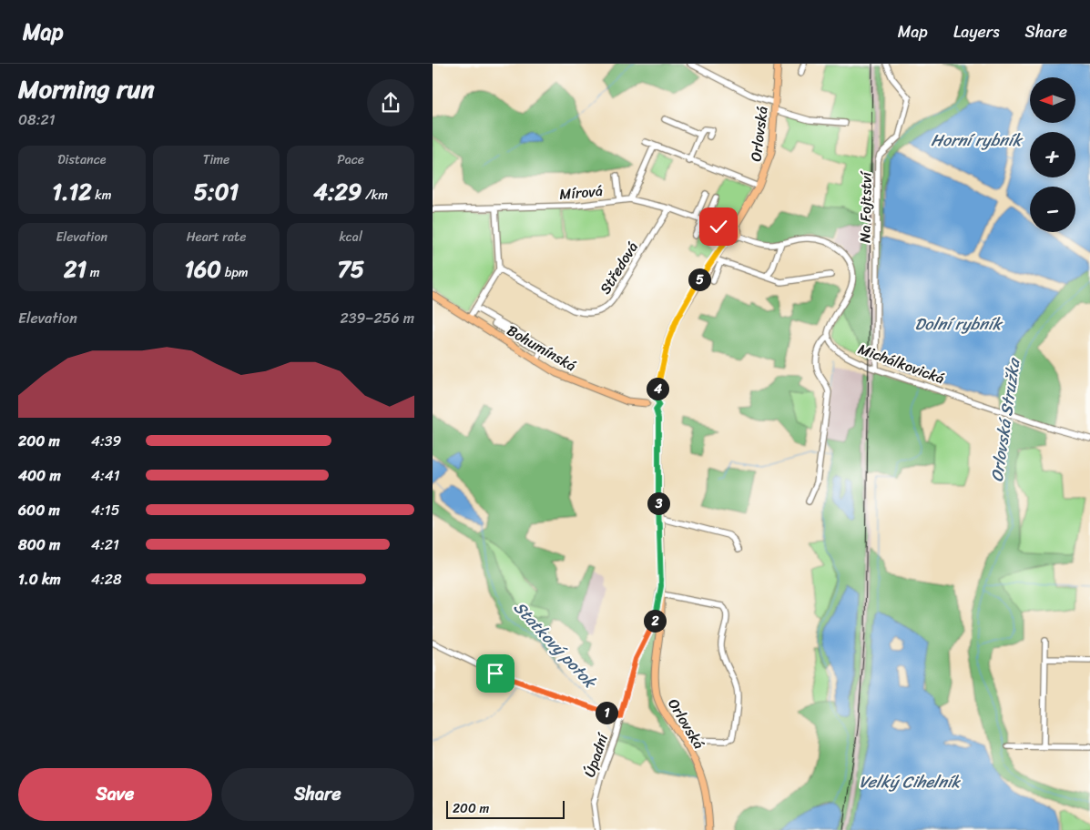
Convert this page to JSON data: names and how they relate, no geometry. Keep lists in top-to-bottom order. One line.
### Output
{"streets":{"main road":["Orlovská","Bohumínská"],"street":["Mírová","Na Fojtství","Středová","Michálkovická","Úpadní"]},"crossings":[["Orlovská","Mírová"],["Orlovská","Bohumínská"],["Orlovská","Úpadní"],["Mírová","Středová"],["Na Fojtství","Michálkovická"]],"water":["Horní rybník","Dolní rybník","Orlovská Stružka","Statkový potok","Velký Cihelník"],"scale_bar":"200 m","north":"left","page":{"header":"Map","nav":["Map","Layers","Share"],"heading":["Morning run","08:21"],"map_buttons":["+","−"],"stats":[["Distance","1.12 km"],["Time","5:01"],["Pace","4:29 /km"],["Elevation","21 m"],["Heart rate","160 bpm"],["kcal","75"]],"pins":["5","4","3","2","1"],"chart":["Elevation","239–256 m"],"list":[{"name":"200 m","note":"4:39"},{"name":"400 m","note":"4:41"},{"name":"600 m","note":"4:15"},{"name":"800 m","note":"4:21"},{"name":"1.0 km","note":"4:28"}],"buttons":["Save","Share"],"scale":"200 m"}}
